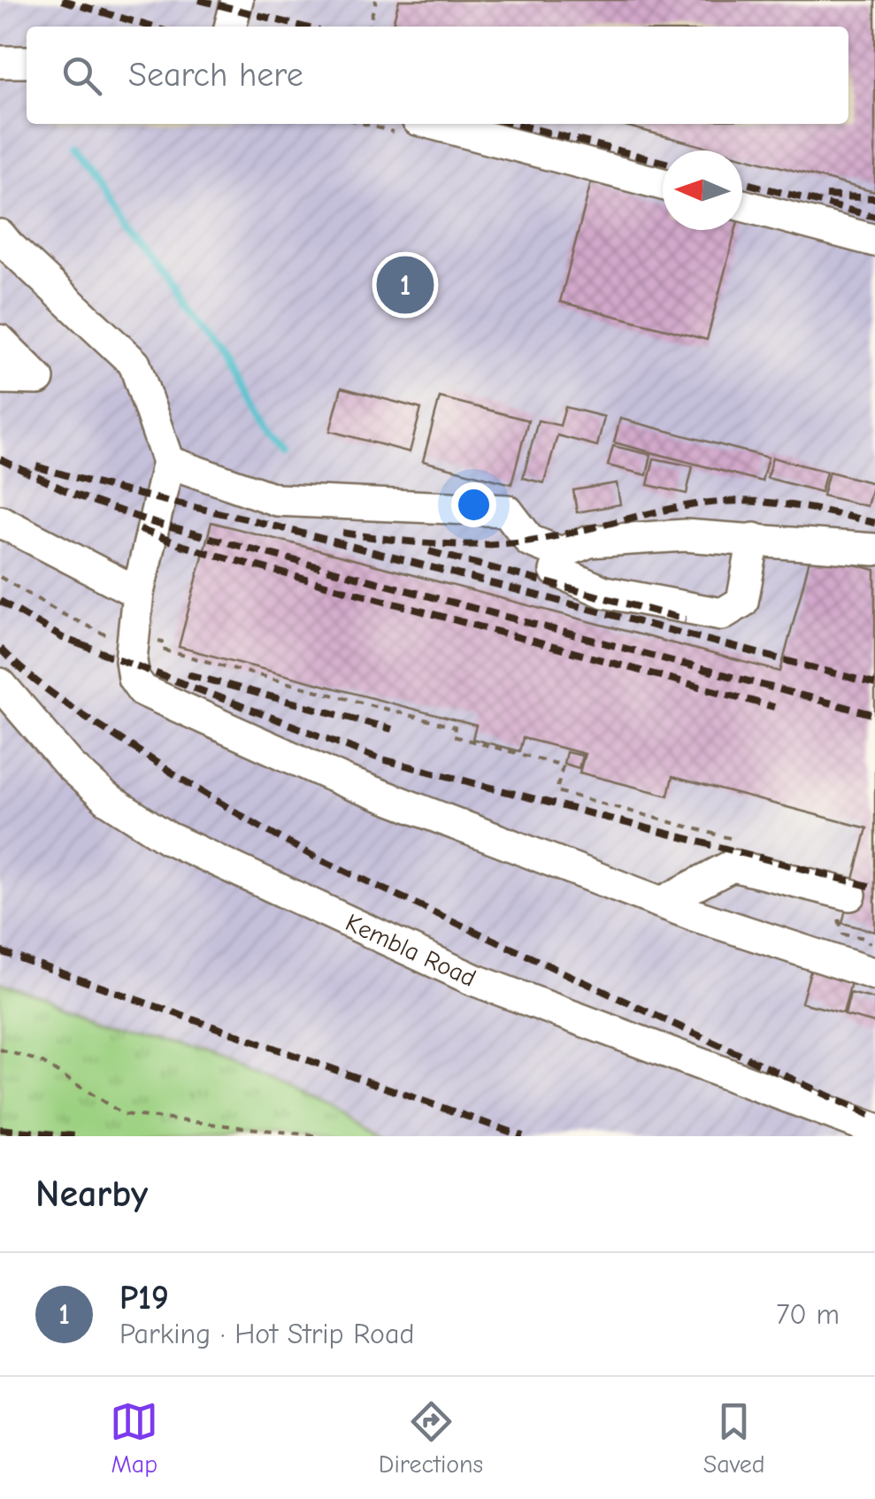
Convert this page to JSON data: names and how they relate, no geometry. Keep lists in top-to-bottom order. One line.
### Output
{"streets":{"street":["Kembla Road"]},"north":"left","page":{"search":"Search here","pins":"1","heading":"Nearby","list":[{"mark":"1","name":"P19","note":"Parking · Hot Strip Road","value":"70 m"}],"nav":["Map","Directions","Saved"]}}
